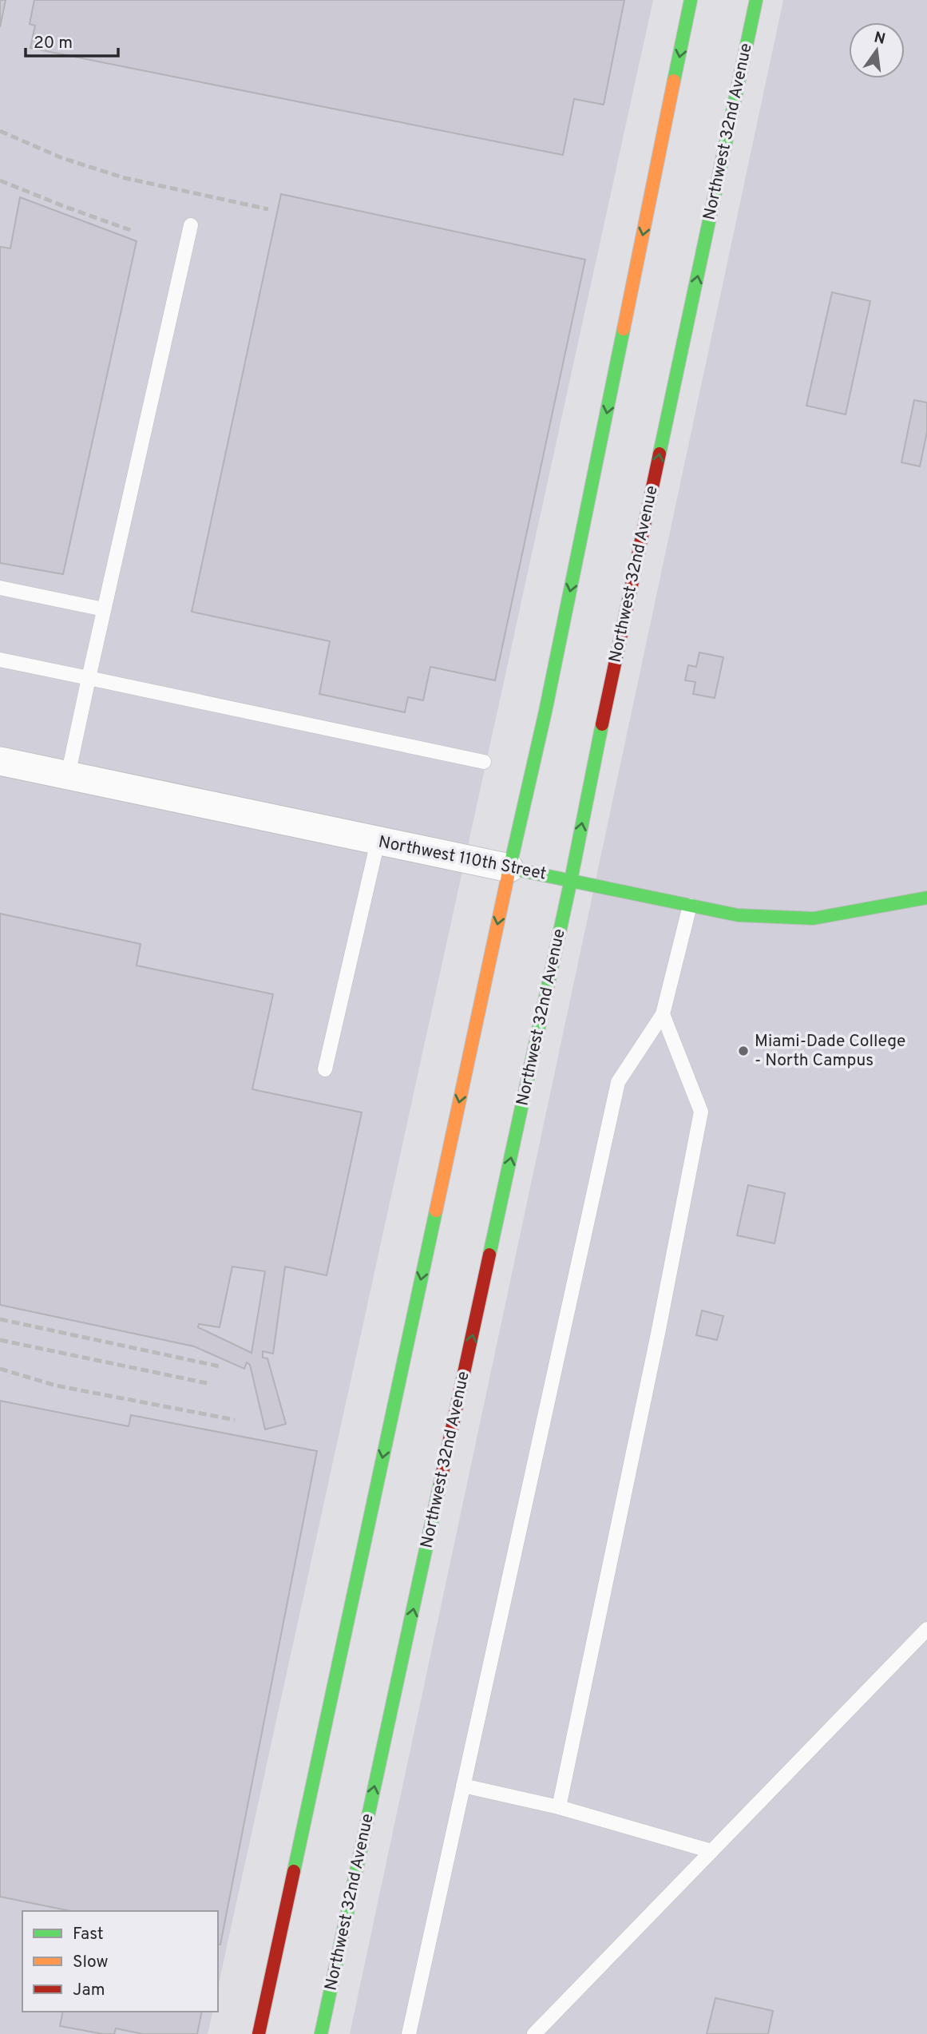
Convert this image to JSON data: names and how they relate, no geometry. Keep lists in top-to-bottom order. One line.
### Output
{"streets":{"main road":["Northwest 32nd Avenue","Northwest 110th Street"]},"crossings":[["Northwest 32nd Avenue","Northwest 110th Street"]],"places":["Miami-Dade College - North Campus"],"legend":["Fast","Slow","Jam"],"scale_bar":"20 m","north":"top"}
